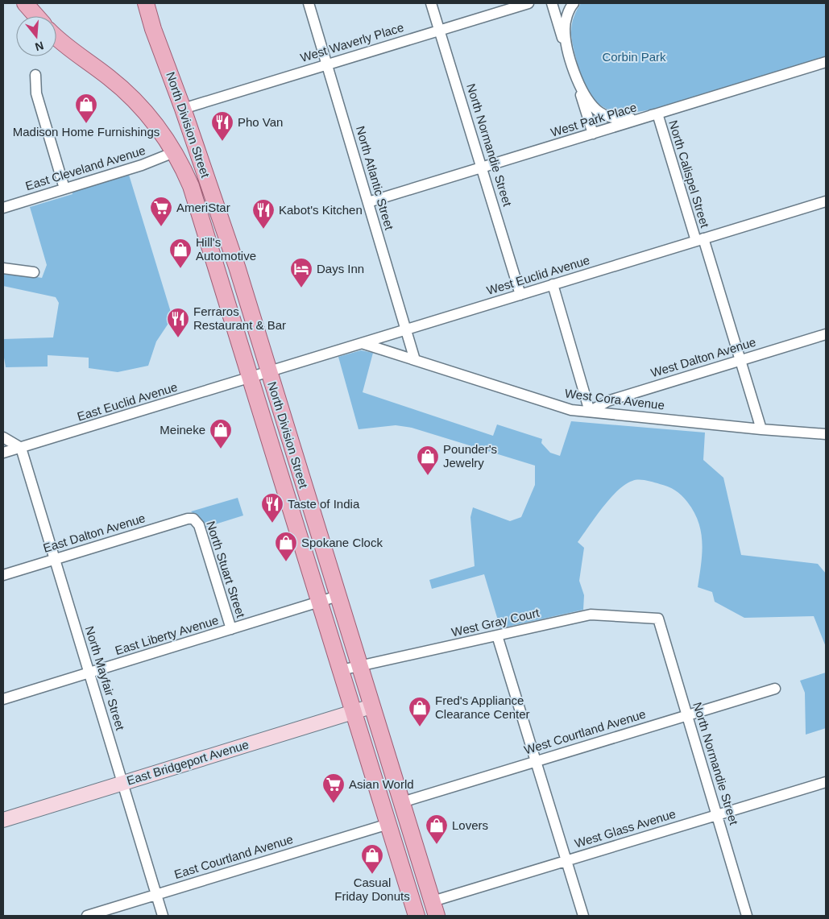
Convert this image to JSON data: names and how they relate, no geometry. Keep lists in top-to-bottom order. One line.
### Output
{"streets":{"main road":["North Division Street"],"street":["West Waverly Place","West Park Place","North Normandie Street","East Cleveland Avenue","North Calispel Street","North Atlantic Street","West Euclid Avenue","West Dalton Avenue","West Cora Avenue","East Euclid Avenue","East Dalton Avenue","North Stuart Street","West Gray Court","East Liberty Avenue","North Mayfair Street","West Courtland Avenue","East Bridgeport Avenue","West Glass Avenue","East Courtland Avenue"]},"crossings":[["West Waverly Place","North Division Street"],["West Waverly Place","North Normandie Street"],["West Waverly Place","North Atlantic Street"],["West Park Place","North Normandie Street"],["West Park Place","North Calispel Street"],["West Park Place","North Atlantic Street"],["North Division Street","East Cleveland Avenue"],["North Division Street","West Euclid Avenue"],["North Division Street","East Euclid Avenue"],["North Division Street","West Gray Court"],["North Division Street","East Liberty Avenue"],["North Division Street","West Courtland Avenue"],["North Division Street","East Bridgeport Avenue"],["North Division Street","West Glass Avenue"],["North Division Street","East Courtland Avenue"],["North Normandie Street","West Euclid Avenue"],["North Normandie Street","West Gray Court"],["North Normandie Street","West Courtland Avenue"],["North Normandie Street","West Glass Avenue"],["North Calispel Street","West Euclid Avenue"],["North Calispel Street","West Dalton Avenue"],["North Calispel Street","West Cora Avenue"],["North Atlantic Street","West Euclid Avenue"],["North Atlantic Street","West Cora Avenue"],["West Euclid Avenue","West Cora Avenue"],["West Euclid Avenue","East Euclid Avenue"],["West Dalton Avenue","West Cora Avenue"],["East Euclid Avenue","North Mayfair Street"],["East Dalton Avenue","North Stuart Street"],["East Dalton Avenue","North Mayfair Street"],["North Stuart Street","East Liberty Avenue"],["East Liberty Avenue","North Mayfair Street"],["North Mayfair Street","East Bridgeport Avenue"],["North Mayfair Street","East Courtland Avenue"]],"parks":["Corbin Park"],"places":{"shop":["Madison Home Furnishings","Hill's Automotive","Meineke","Pounder's Jewelry","Spokane Clock","Fred's Appliance Clearance Center","Lovers","Casual Friday Donuts"],"restaurant":["Pho Van","Kabot's Kitchen","Ferraros Restaurant & Bar","Taste of India"],"supermarket":["AmeriStar","Asian World"],"hotel":["Days Inn"]},"north":"bottom"}
